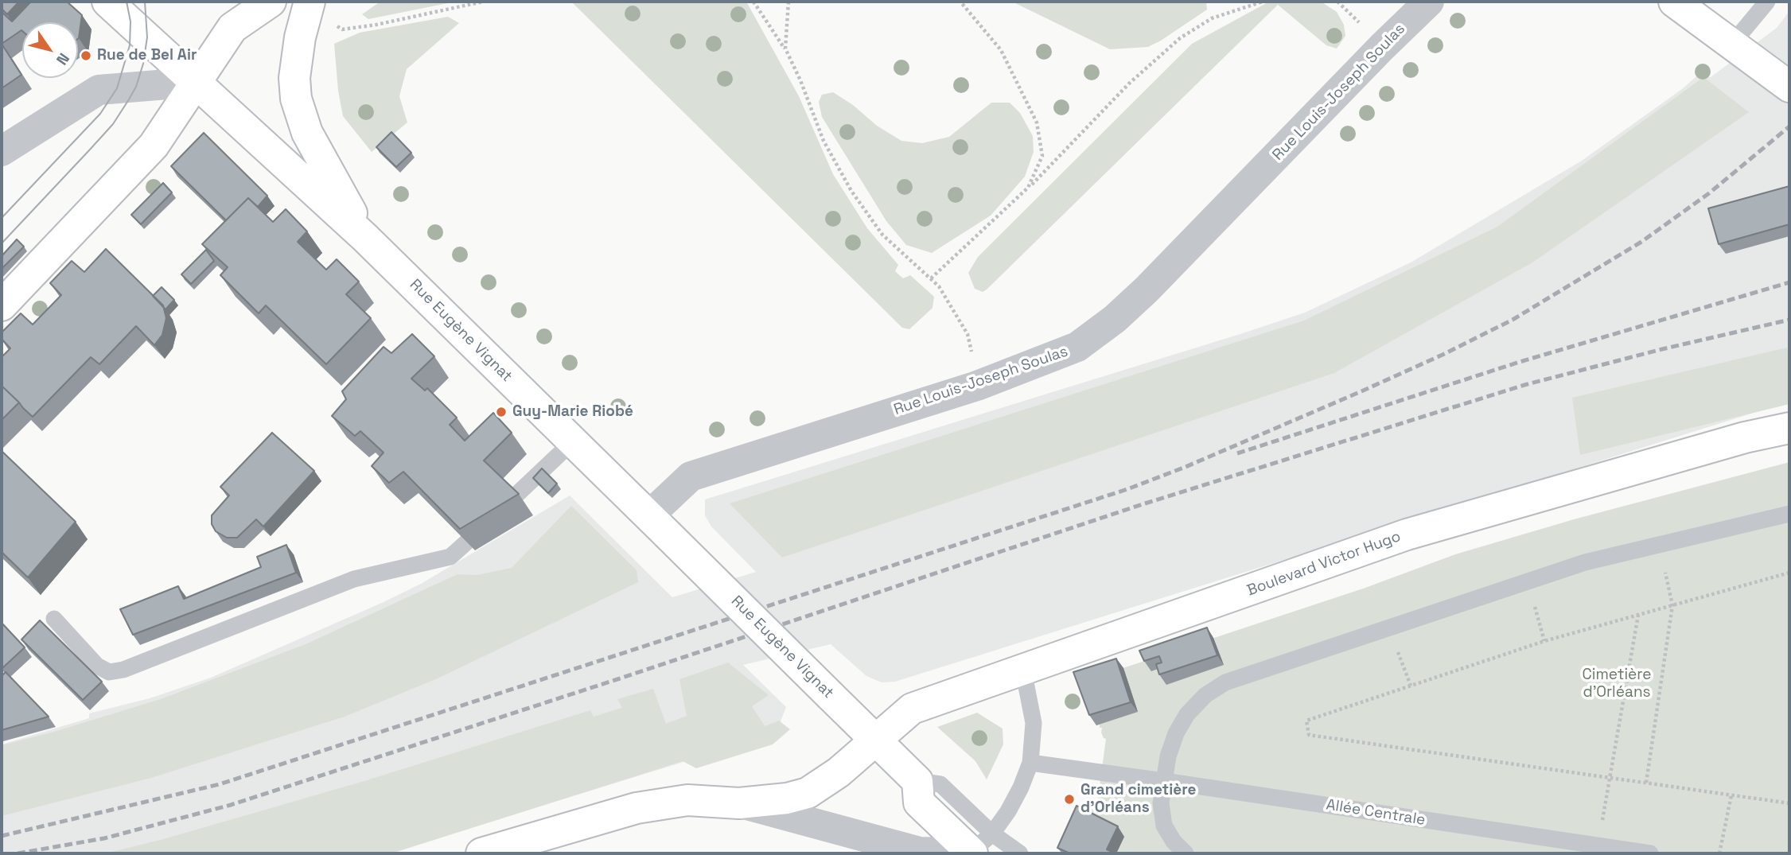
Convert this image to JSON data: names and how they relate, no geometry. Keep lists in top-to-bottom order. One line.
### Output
{"streets":{"street":["Rue Louis-Joseph Soulas","Rue Eugène Vignat","Boulevard Victor Hugo"],"lane":["Allée Centrale"]},"crossings":[["Rue Louis-Joseph Soulas","Rue Eugène Vignat"],["Rue Eugène Vignat","Boulevard Victor Hugo"]],"parks":["Cimetière d'Orléans"],"places":["Rue de Bel Air","Guy-Marie Riobé","Grand cimetière d'Orléans"],"north":"bottom right"}
